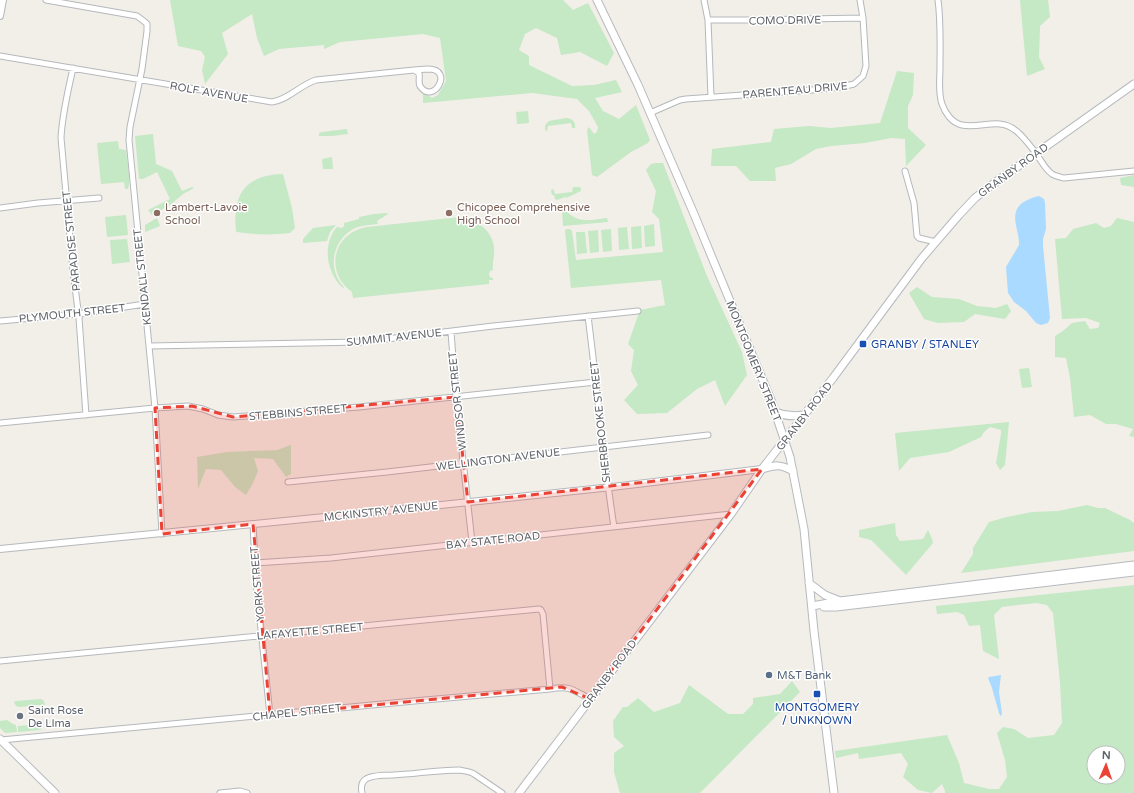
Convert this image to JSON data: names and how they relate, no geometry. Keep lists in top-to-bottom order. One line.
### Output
{"streets":{"main road":["GRANBY ROAD","MONTGOMERY STREET"],"street":["COMO DRIVE","PARENTEAU DRIVE","ROLF AVENUE","PARADISE STREET","KENDALL STREET","PLYMOUTH STREET","SUMMIT AVENUE","WINDSOR STREET","STEBBINS STREET","SHERBROOKE STREET","WELLINGTON AVENUE","MCKINSTRY AVENUE","BAY STATE ROAD","YORK STREET","LAFAYETTE STREET","CHAPEL STREET"]},"crossings":[["COMO DRIVE","PARENTEAU DRIVE"],["PARENTEAU DRIVE","MONTGOMERY STREET"],["ROLF AVENUE","PARADISE STREET"],["ROLF AVENUE","KENDALL STREET"],["GRANBY ROAD","MONTGOMERY STREET"],["GRANBY ROAD","MCKINSTRY AVENUE"],["GRANBY ROAD","BAY STATE ROAD"],["GRANBY ROAD","CHAPEL STREET"],["PARADISE STREET","PLYMOUTH STREET"],["PARADISE STREET","STEBBINS STREET"],["KENDALL STREET","PLYMOUTH STREET"],["KENDALL STREET","SUMMIT AVENUE"],["KENDALL STREET","STEBBINS STREET"],["KENDALL STREET","MCKINSTRY AVENUE"],["SUMMIT AVENUE","WINDSOR STREET"],["SUMMIT AVENUE","SHERBROOKE STREET"],["WINDSOR STREET","STEBBINS STREET"],["WINDSOR STREET","WELLINGTON AVENUE"],["WINDSOR STREET","MCKINSTRY AVENUE"],["WINDSOR STREET","BAY STATE ROAD"],["STEBBINS STREET","SHERBROOKE STREET"],["SHERBROOKE STREET","WELLINGTON AVENUE"],["SHERBROOKE STREET","MCKINSTRY AVENUE"],["SHERBROOKE STREET","BAY STATE ROAD"],["MCKINSTRY AVENUE","YORK STREET"],["BAY STATE ROAD","YORK STREET"],["YORK STREET","LAFAYETTE STREET"],["YORK STREET","CHAPEL STREET"],["LAFAYETTE STREET","CHAPEL STREET"]],"places":{"other":["Lambert-Lavoie School","Chicopee Comprehensive High School","M&T Bank","Saint Rose De LIma"],"transit":["GRANBY / STANLEY","MONTGOMERY / UNKNOWN"]},"north":"top"}
